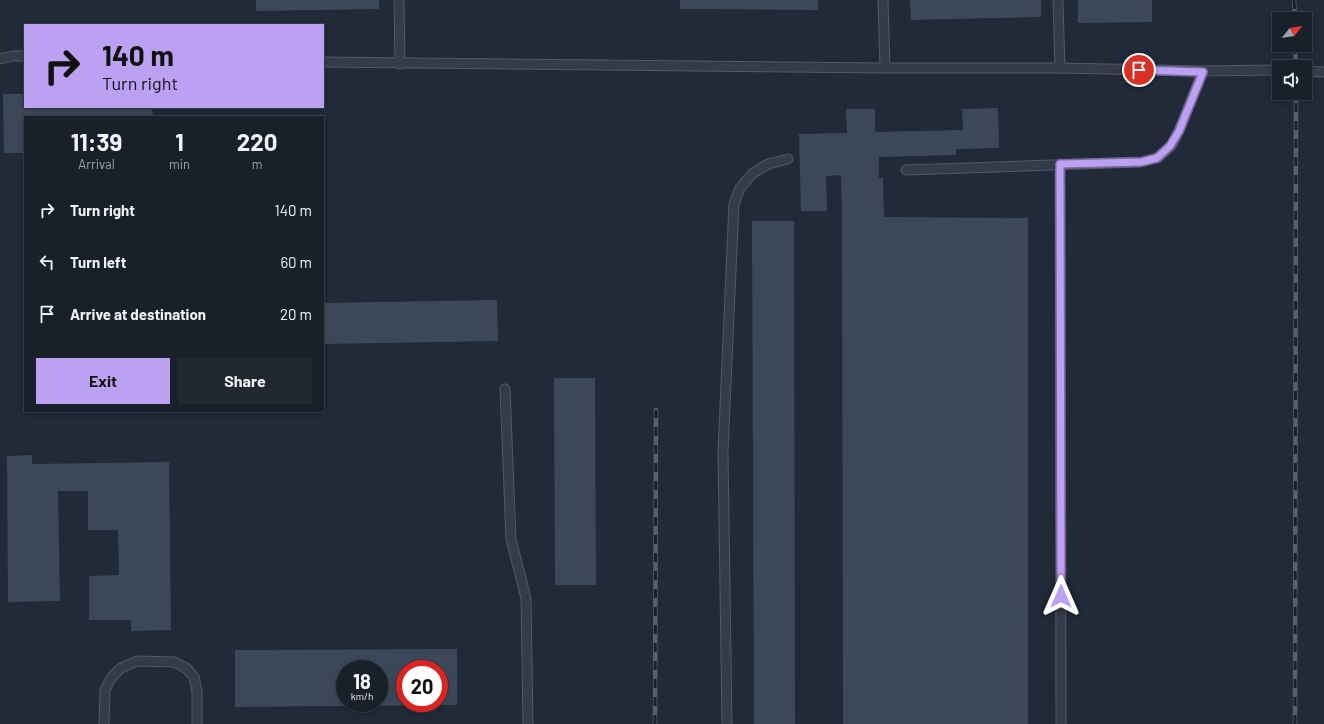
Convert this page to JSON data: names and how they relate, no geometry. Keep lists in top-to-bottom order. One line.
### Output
{"north":"top right","page":{"turn":["140 m","Turn right"],"eta":["11:39","Arrival","1","min","220","m"],"list":[{"name":"Turn right","value":"140 m"},{"name":"Turn left","value":"60 m"},{"name":"Arrive at destination","value":"20 m"}],"buttons":["Exit","Share"],"speed":"18 km/h","limit":"20"}}
